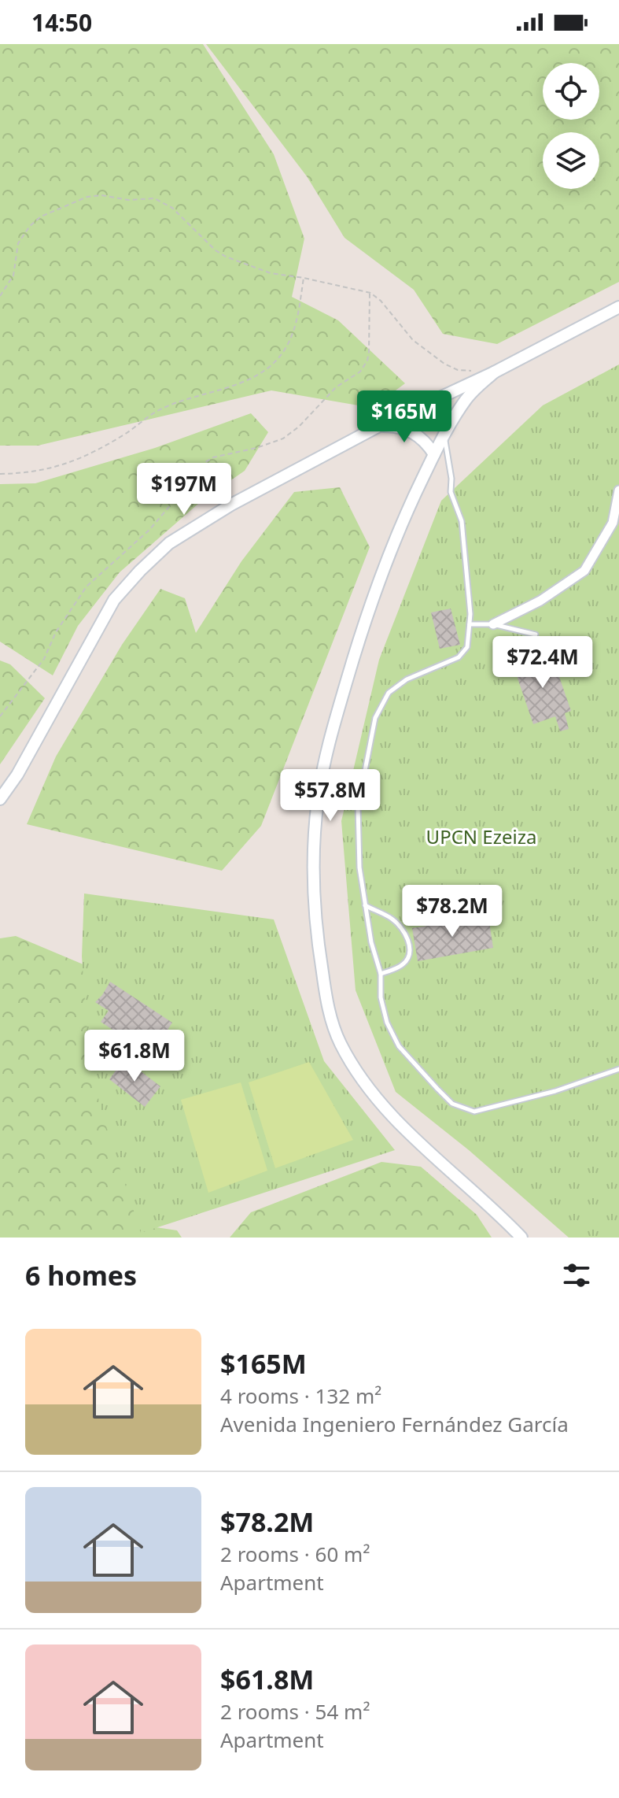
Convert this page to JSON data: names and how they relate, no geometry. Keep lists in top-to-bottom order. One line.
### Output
{"parks":["UPCN Ezeiza"],"page":{"status":"14:50","price":["$165M","$197M","$72.4M","$57.8M","$78.2M","$61.8M"],"heading":"6 homes","list":[{"name":"$165M","note":"4 rooms · 132 m² · Avenida Ingeniero Fernández García"},{"name":"$78.2M","note":"2 rooms · 60 m² · Apartment"},{"name":"$61.8M","note":"2 rooms · 54 m² · Apartment"}]}}
